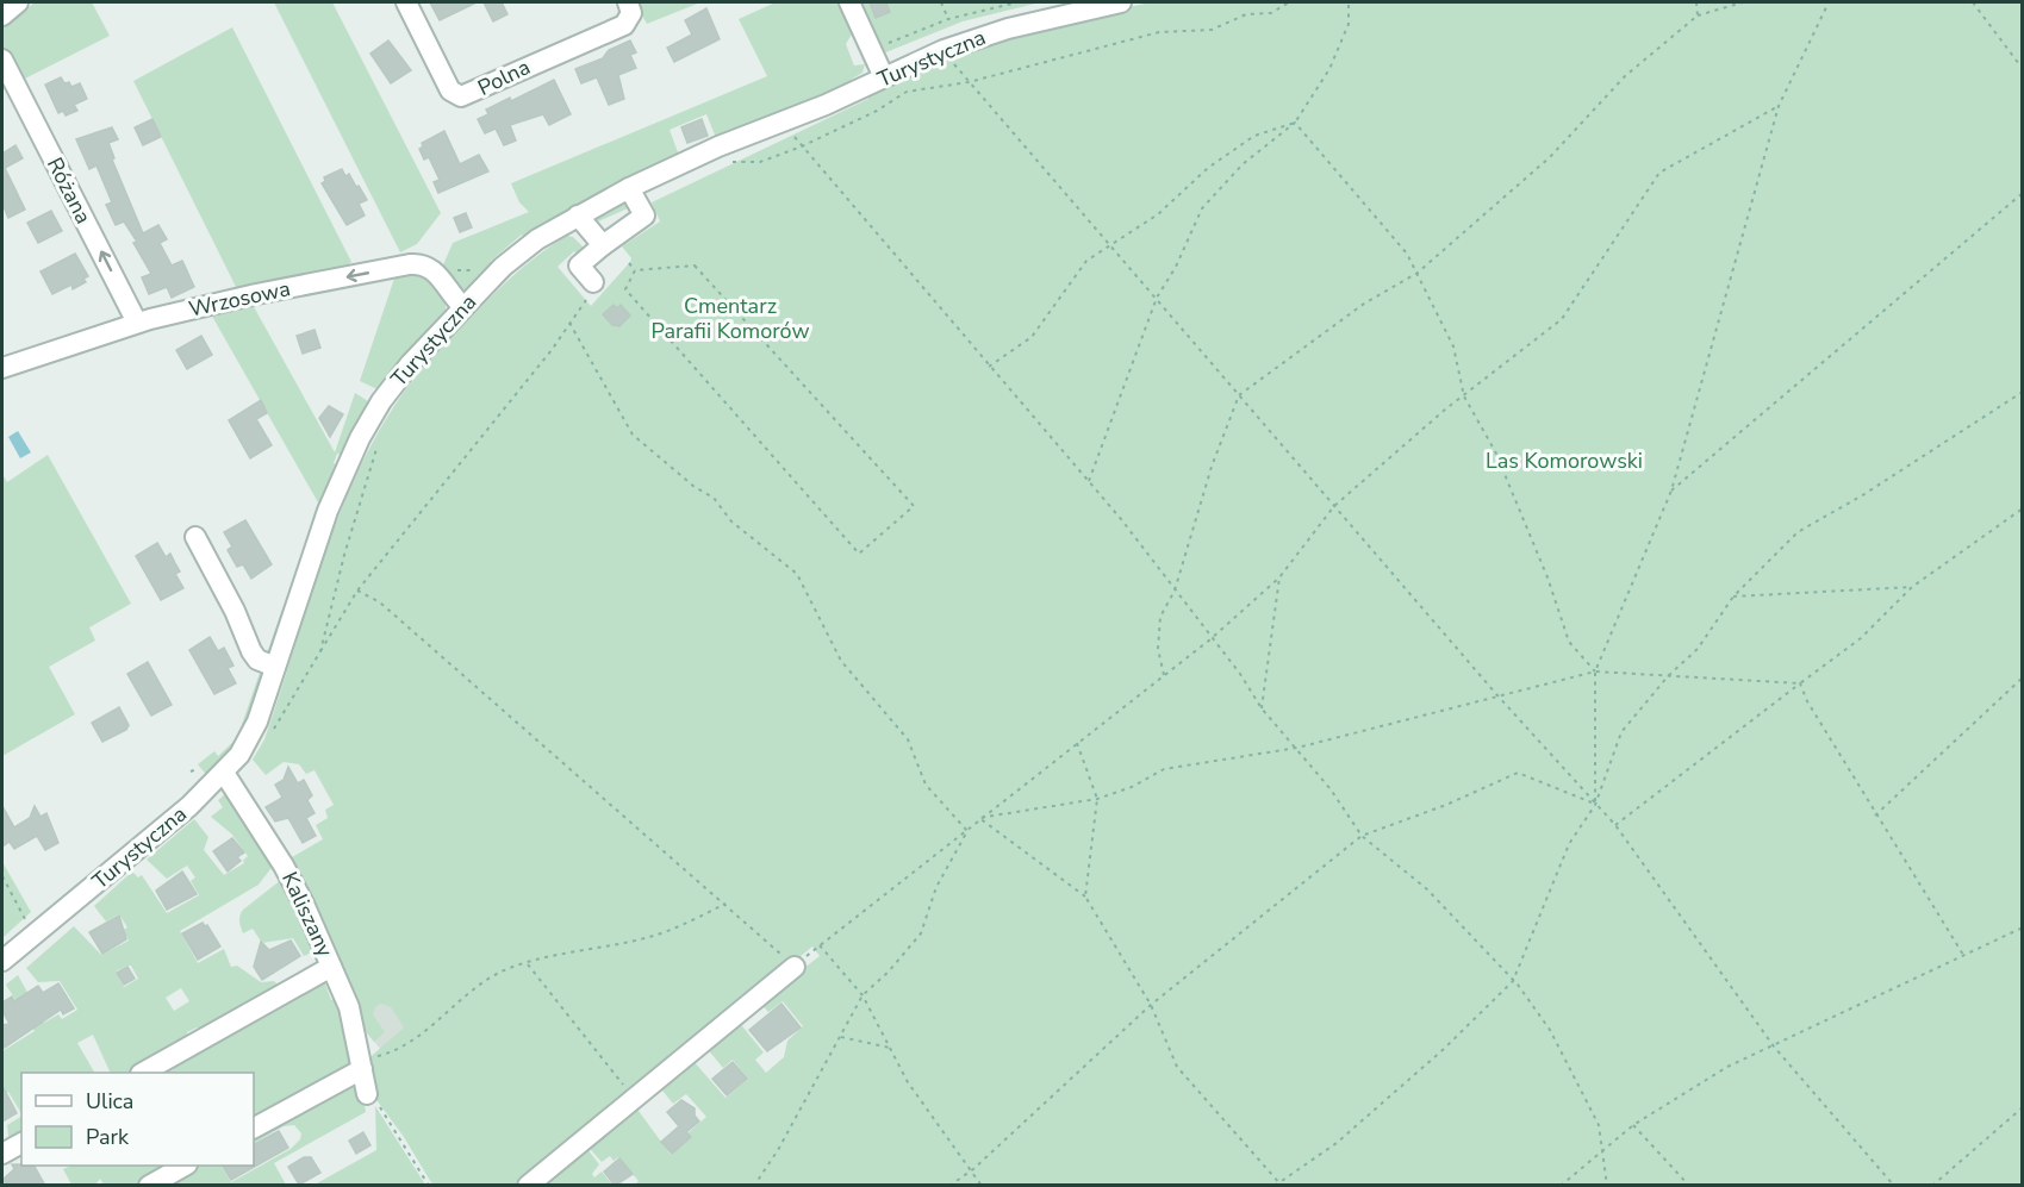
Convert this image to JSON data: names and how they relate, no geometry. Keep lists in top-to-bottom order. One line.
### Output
{"streets":{"street":["Turystyczna","Polna","Różana","Wrzosowa","Kaliszany"]},"crossings":[["Turystyczna","Kaliszany"],["Różana","Wrzosowa"]],"one_way":["Różana","Wrzosowa"],"parks":["Cmentarz Parafii Komorów","Las Komorowski"],"legend":["Ulica","Park"]}
